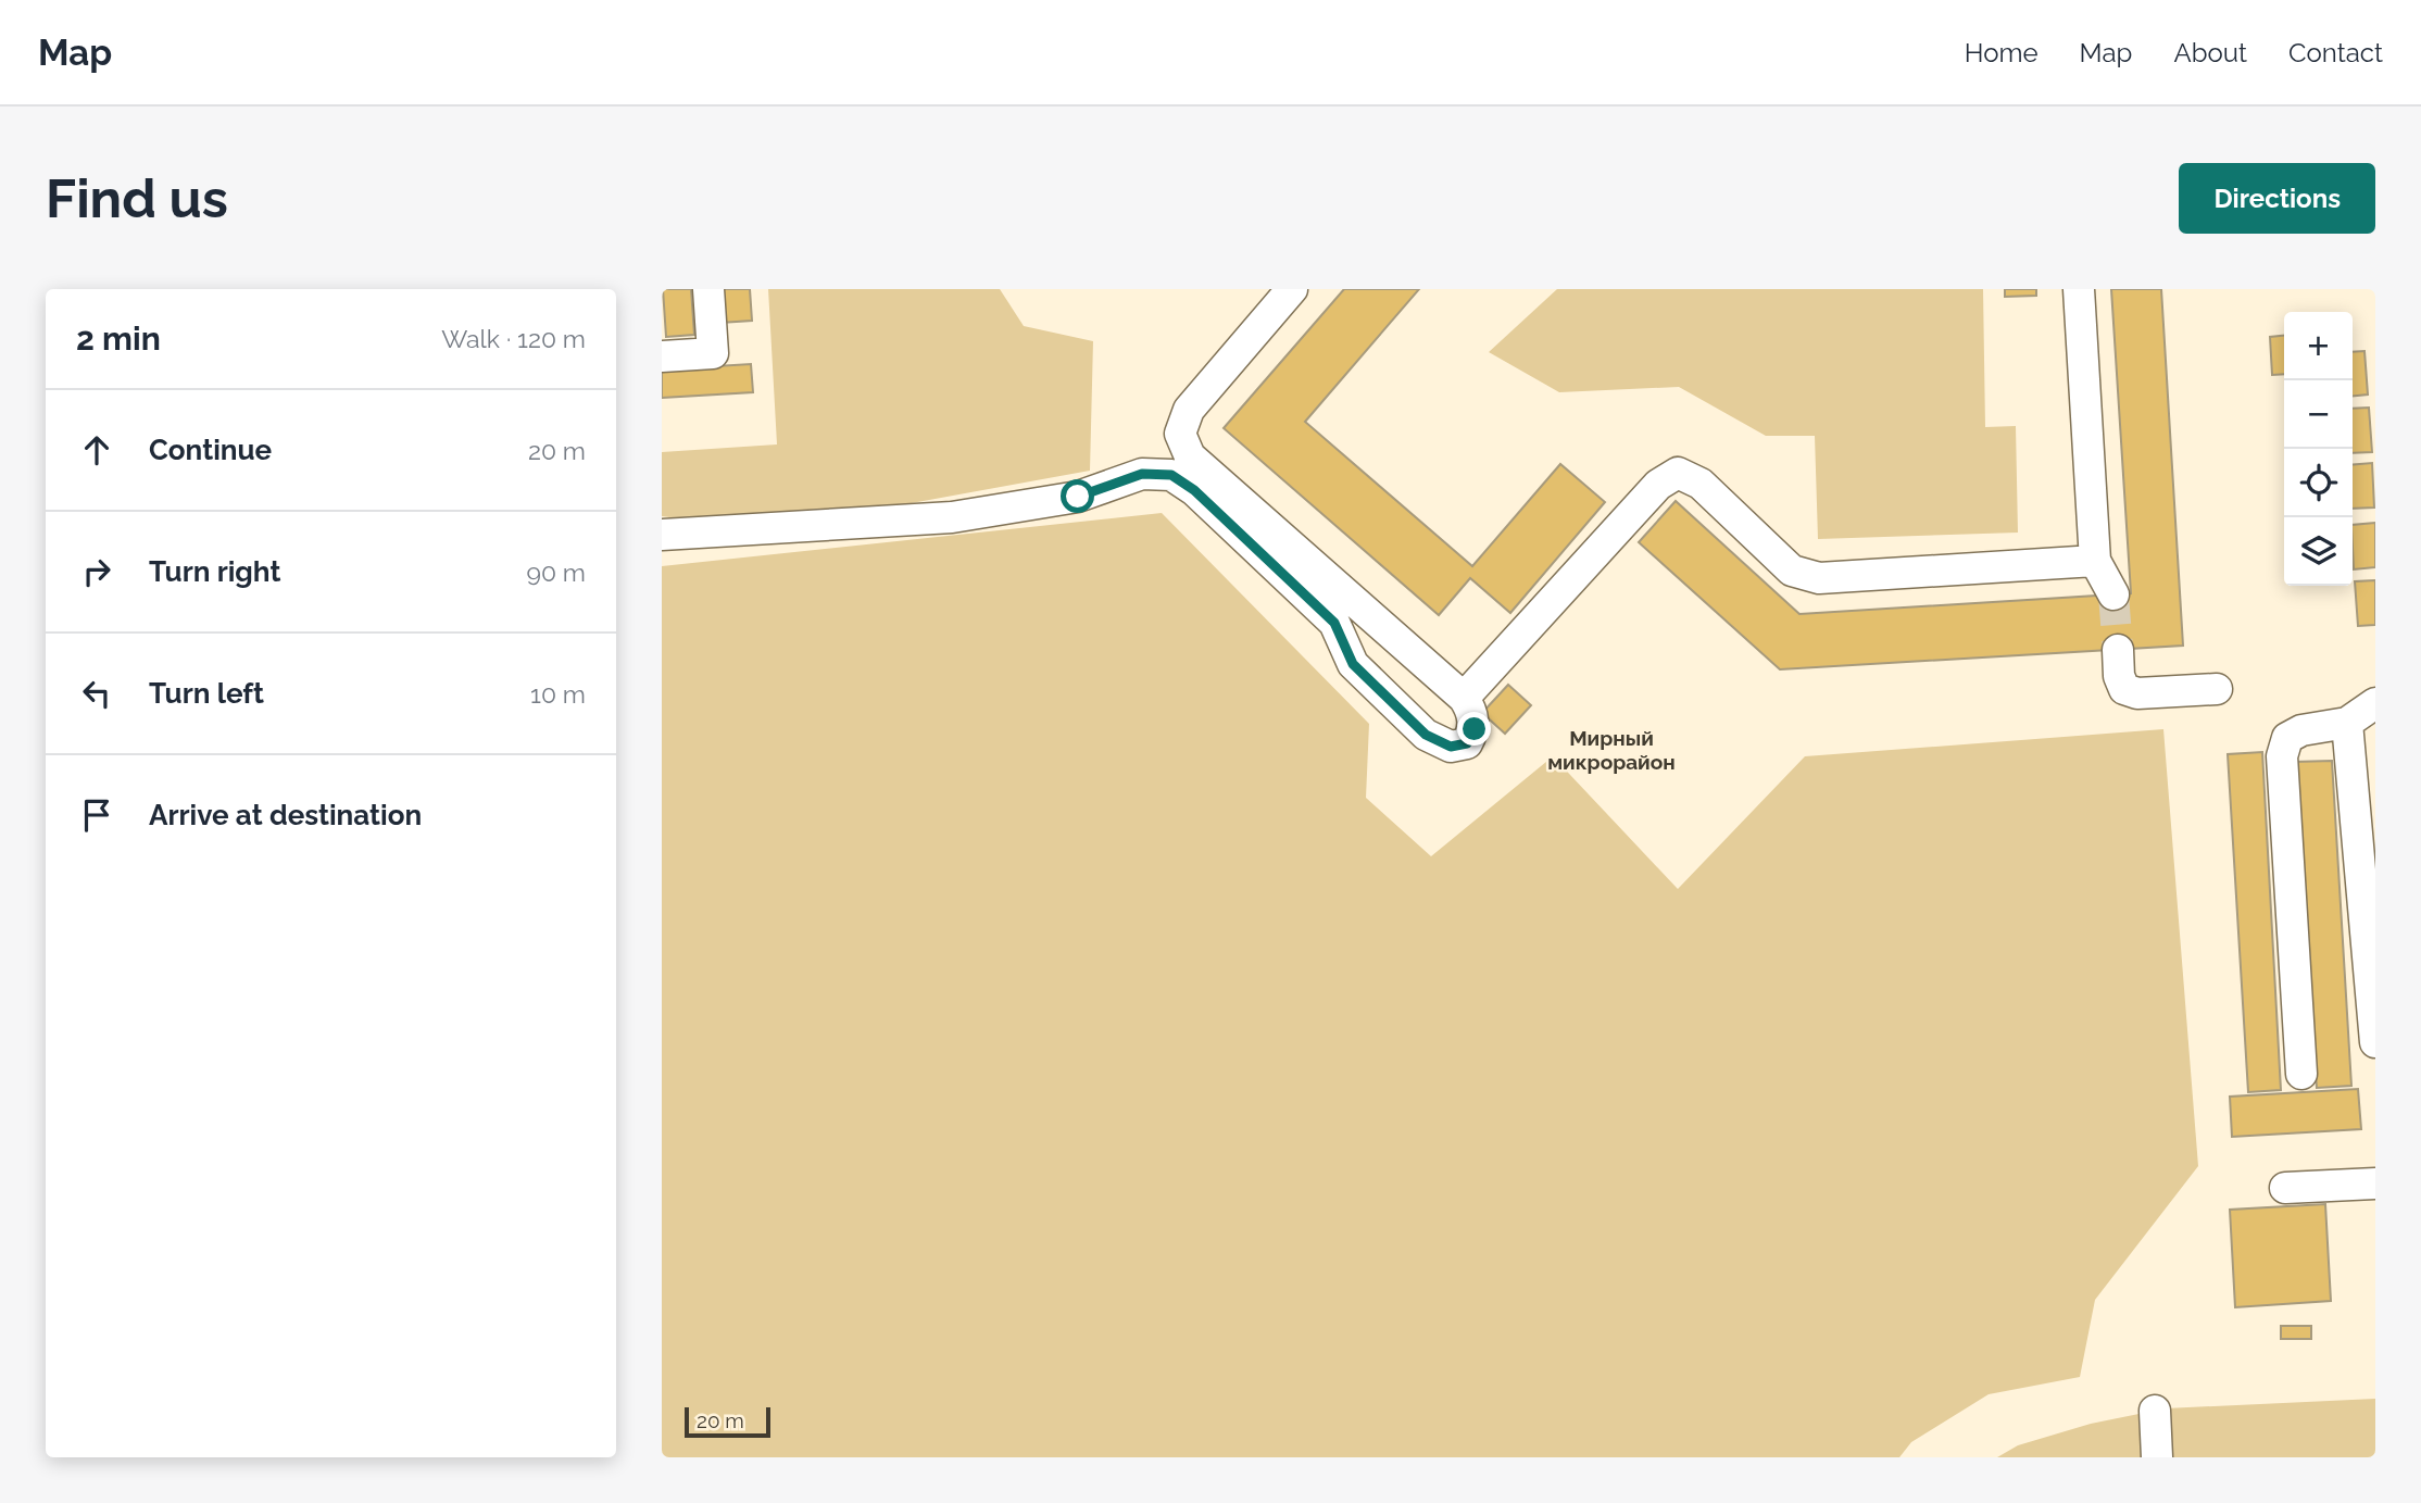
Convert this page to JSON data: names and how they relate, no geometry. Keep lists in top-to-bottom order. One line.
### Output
{"districts":["Мирный микрорайон"],"scale_bar":"20 m","page":{"header":"Map","nav":["Home","Map","About","Contact"],"buttons":"Directions","title":"Find us","heading":["2 min","Walk · 120 m"],"map_buttons":["+","−"],"list":[["Continue","20 m"],["Turn right","90 m"],["Turn left","10 m"],"Arrive at destination"],"scale":"20 m"}}
